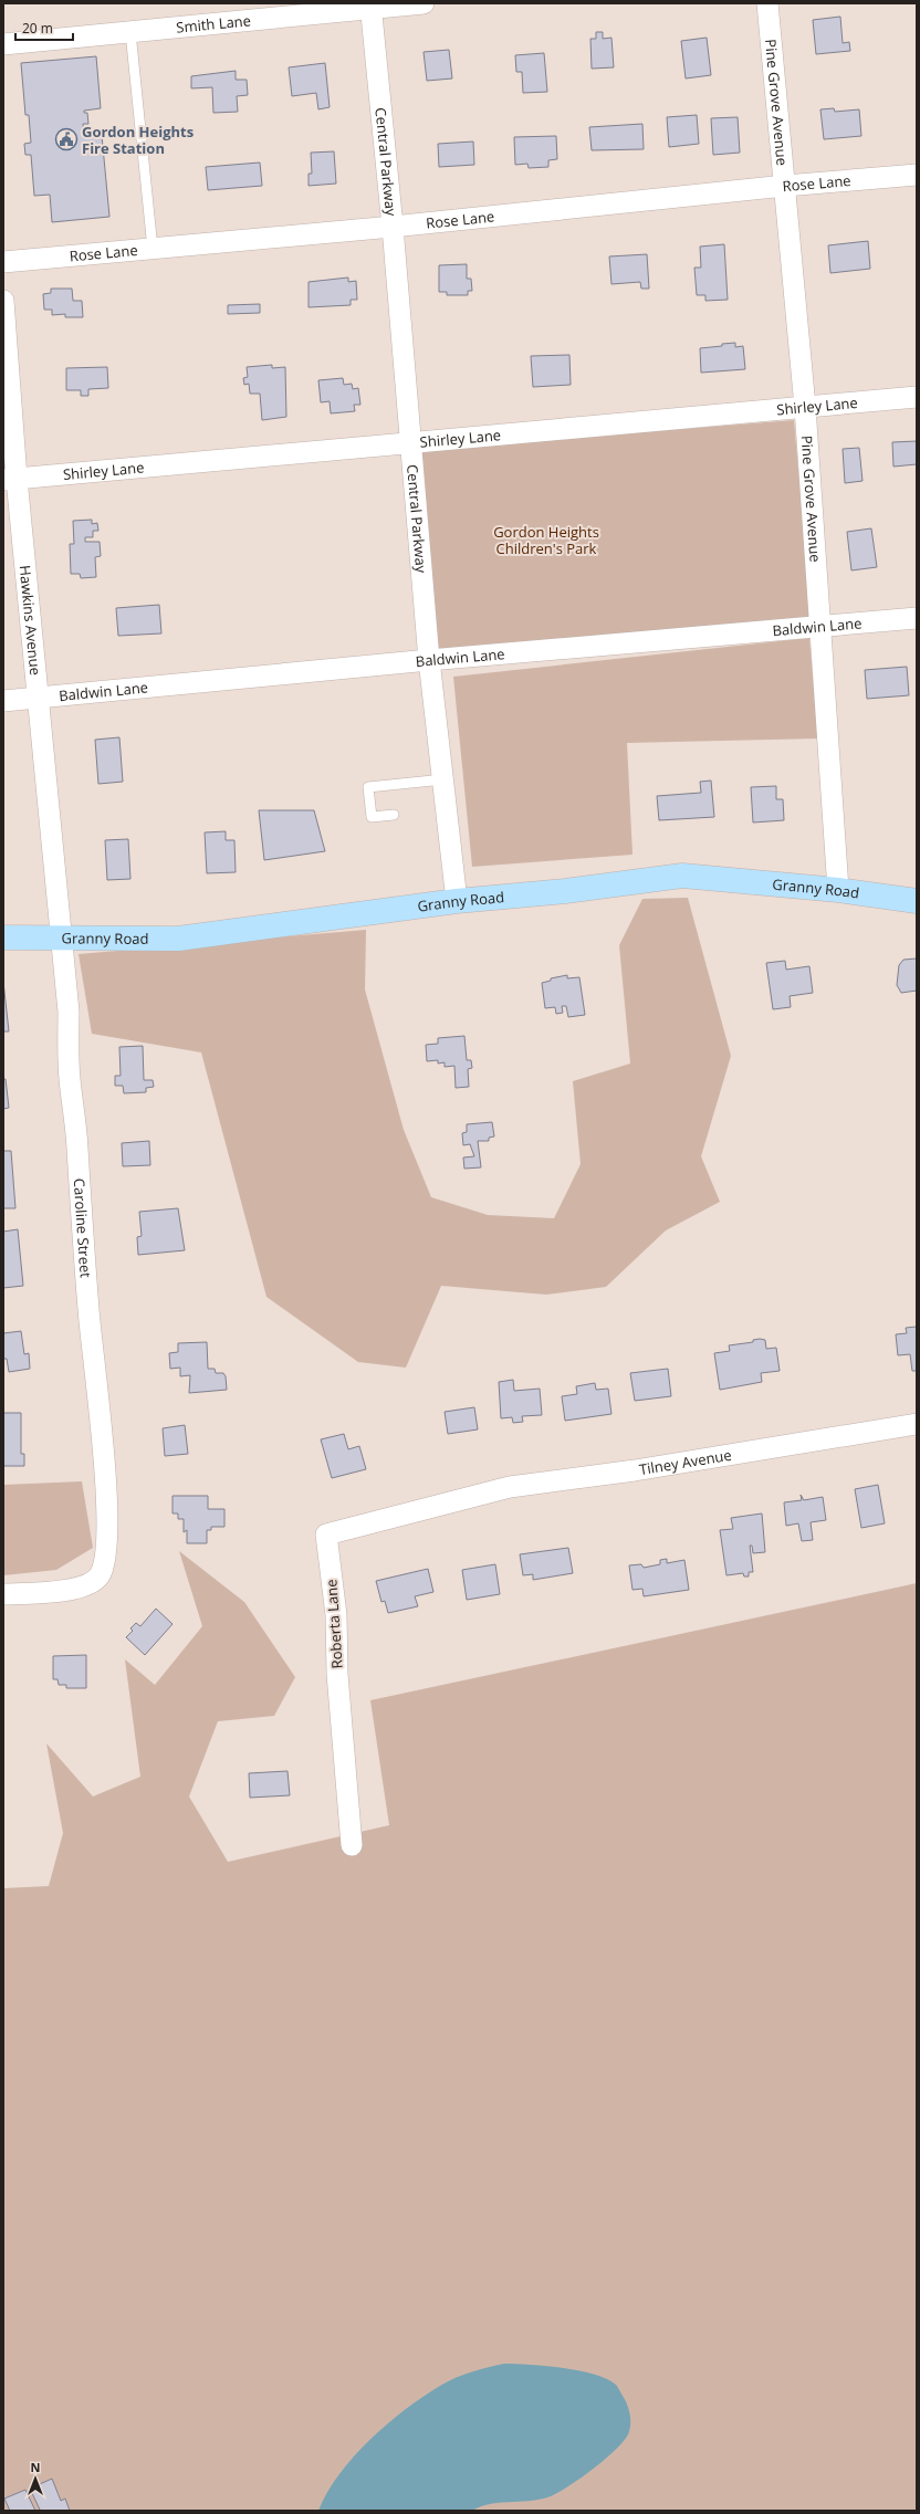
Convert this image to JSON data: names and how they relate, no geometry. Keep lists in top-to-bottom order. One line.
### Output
{"streets":{"street":["Smith Lane","Pine Grove Avenue","Central Parkway","Rose Lane","Shirley Lane","Hawkins Avenue","Baldwin Lane","Granny Road","Caroline Street","Tilney Avenue","Roberta Lane"]},"crossings":[["Smith Lane","Central Parkway"],["Pine Grove Avenue","Rose Lane"],["Pine Grove Avenue","Shirley Lane"],["Pine Grove Avenue","Baldwin Lane"],["Pine Grove Avenue","Granny Road"],["Central Parkway","Rose Lane"],["Central Parkway","Shirley Lane"],["Central Parkway","Baldwin Lane"],["Central Parkway","Granny Road"],["Shirley Lane","Hawkins Avenue"],["Hawkins Avenue","Baldwin Lane"],["Hawkins Avenue","Granny Road"],["Hawkins Avenue","Caroline Street"],["Granny Road","Caroline Street"],["Tilney Avenue","Roberta Lane"]],"parks":["Gordon Heights Children's Park"],"places":{"public building":["Gordon Heights Fire Station"]},"scale_bar":"20 m","north":"top"}
